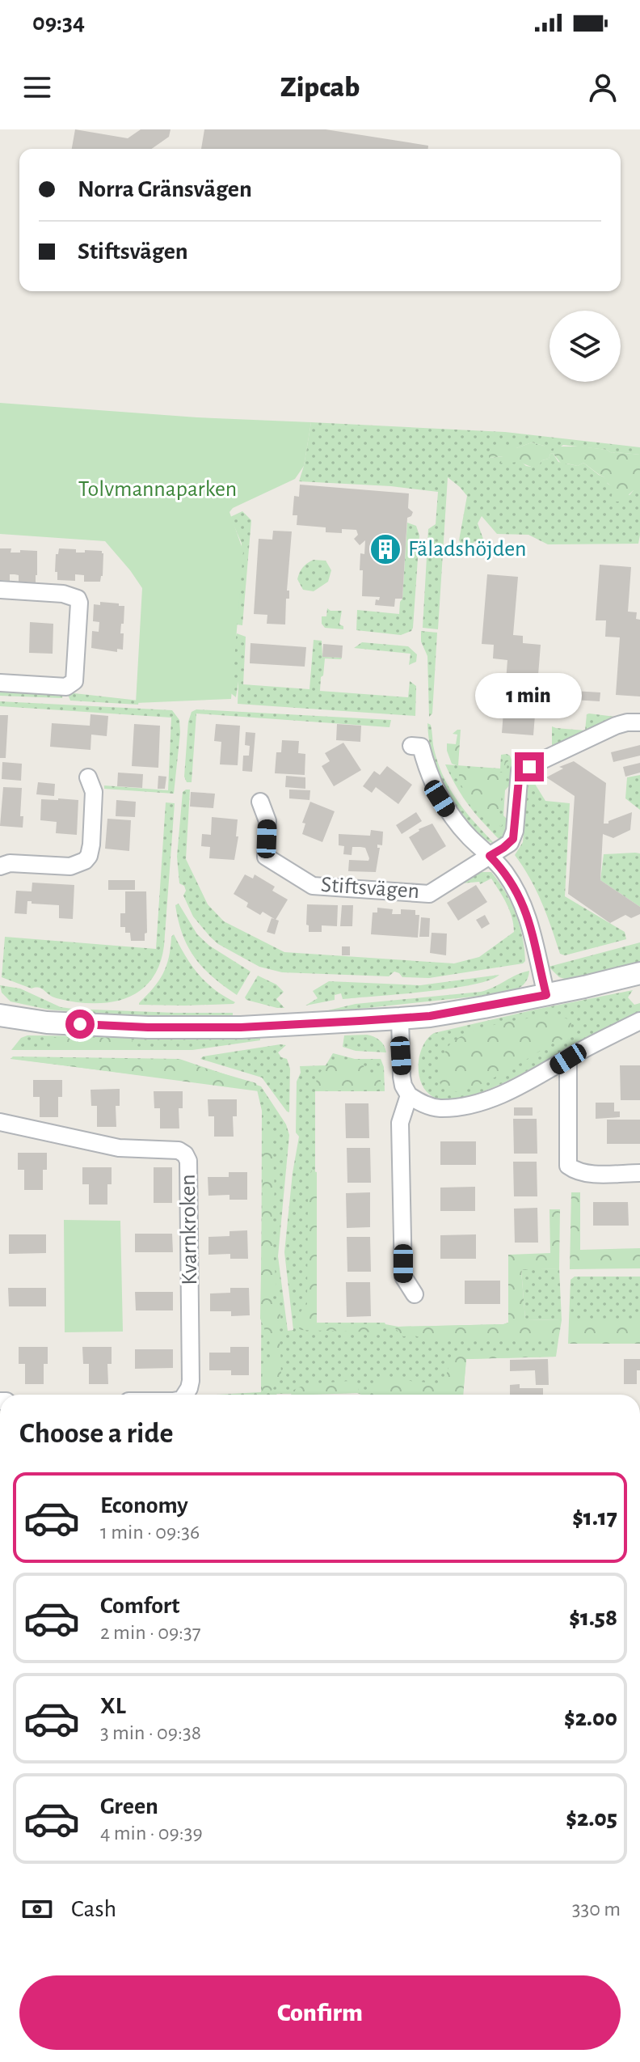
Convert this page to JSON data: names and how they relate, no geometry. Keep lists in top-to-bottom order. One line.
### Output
{"streets":{"street":["Stiftsvägen","Kvarnkroken"]},"parks":["Tolvmannaparken"],"places":{"building":["Fäladshöjden"]},"page":{"status":"09:34","header":"Zipcab","banner":["Norra Gränsvägen","Stiftsvägen"],"bubble":"1 min","heading":"Choose a ride","list":[{"name":"Economy","note":"1 min · 09:36","value":"$1.17"},{"name":"Comfort","note":"2 min · 09:37","value":"$1.58"},{"name":"XL","note":"3 min · 09:38","value":"$2.00"},{"name":"Green","note":"4 min · 09:39","value":"$2.05"}],"pay":["Cash","330 m"],"buttons":"Confirm"}}
